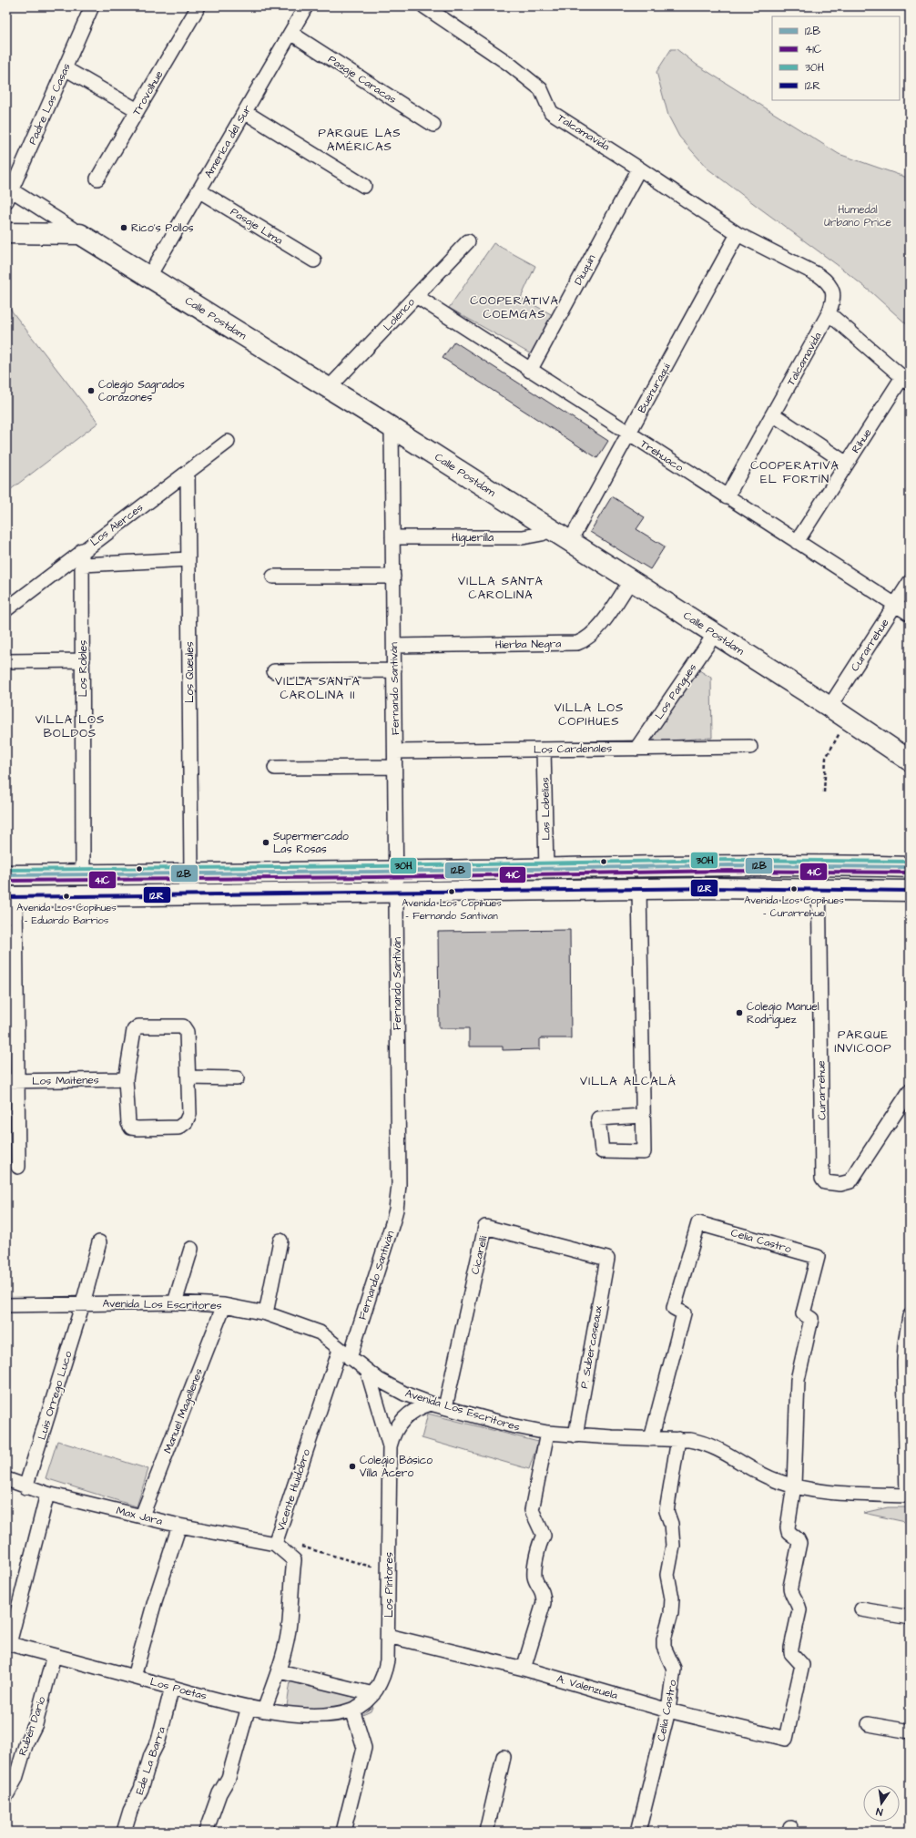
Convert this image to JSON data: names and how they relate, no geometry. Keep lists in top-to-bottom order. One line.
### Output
{"streets":{"main road":["Calle Postdam"],"street":["Pasaje Caracas","Trovolhue","Padre Las Casas","Talcamavida","Ameríca del Sur","Pasaje Lima","Diuquin","Lolenco","Buenuraqui","Rihue","Trehuaco","Los Alerces","Higuerilla","Hierba Negra","Curarrehue","Los Robles","Los Queules","Fernando Santiván","Los Pangues","Los Cardenales","Las Lobelias","Los Maitenes","Celia Castro","Cicarelli","Avenida Los Escritores","P. Subercaseaux","Luis Orrego Luco","Manuel Magallenes","Vicente Huidobro","Max Jara","Los Pintores","A. Valenzuela","Los Poetas","Rubén Darío","Ede La Barra"]},"crossings":[["Pasaje Caracas","Ameríca del Sur"],["Talcamavida","Diuquin"],["Talcamavida","Buenuraqui"],["Talcamavida","Trehuaco"],["Ameríca del Sur","Pasaje Lima"],["Ameríca del Sur","Calle Postdam"],["Diuquin","Trehuaco"],["Lolenco","Calle Postdam"],["Lolenco","Trehuaco"],["Calle Postdam","Buenuraqui"],["Calle Postdam","Higuerilla"],["Calle Postdam","Hierba Negra"],["Calle Postdam","Curarrehue"],["Calle Postdam","Fernando Santiván"],["Calle Postdam","Los Pangues"],["Buenuraqui","Trehuaco"],["Rihue","Trehuaco"],["Trehuaco","Curarrehue"],["Los Alerces","Los Robles"],["Los Alerces","Los Queules"],["Higuerilla","Fernando Santiván"],["Hierba Negra","Fernando Santiván"],["Fernando Santiván","Los Cardenales"],["Fernando Santiván","Avenida Los Escritores"],["Fernando Santiván","Vicente Huidobro"],["Los Pangues","Los Cardenales"],["Los Cardenales","Las Lobelias"],["Celia Castro","Avenida Los Escritores"],["Celia Castro","A. Valenzuela"],["Cicarelli","Avenida Los Escritores"],["Cicarelli","P. Subercaseaux"],["Avenida Los Escritores","P. Subercaseaux"],["Avenida Los Escritores","Luis Orrego Luco"],["Avenida Los Escritores","Manuel Magallenes"],["Avenida Los Escritores","Vicente Huidobro"],["Avenida Los Escritores","Los Pintores"],["Avenida Los Escritores","A. Valenzuela"],["Luis Orrego Luco","Max Jara"],["Manuel Magallenes","Max Jara"],["Vicente Huidobro","Max Jara"],["Vicente Huidobro","Los Poetas"],["Los Pintores","A. Valenzuela"],["Los Pintores","Los Poetas"],["Los Poetas","Rubén Darío"],["Los Poetas","Ede La Barra"]],"districts":["PARQUE LAS AMÉRICAS","COOPERATIVA COEMGAS","COOPERATIVA EL FORTÍN","VILLA SANTA CAROLINA","VILLA SANTA CAROLINA II","VILLA LOS COPIHUES","VILLA LOS BOLDOS","PARQUE INVICOOP","VILLA ALCALÁ"],"parks":["Humedal Urbano Price"],"places":["Rico's Pollos","Colegio Sagrados Corazones","Supermercado Las Rosas","Avenida Los Copihues - Curarrehue","Avenida Los Copihues - Fernando Santivan","Avenida Los Copihues - Eduardo Barrios","Colegio Manuel Rodriguez","Colegio Básico Villa Acero"],"lines":["transit line 30H","transit line 12B","transit line 41C","transit line 12R"],"legend":["12B","41C","30H","12R"],"north":"bottom"}
